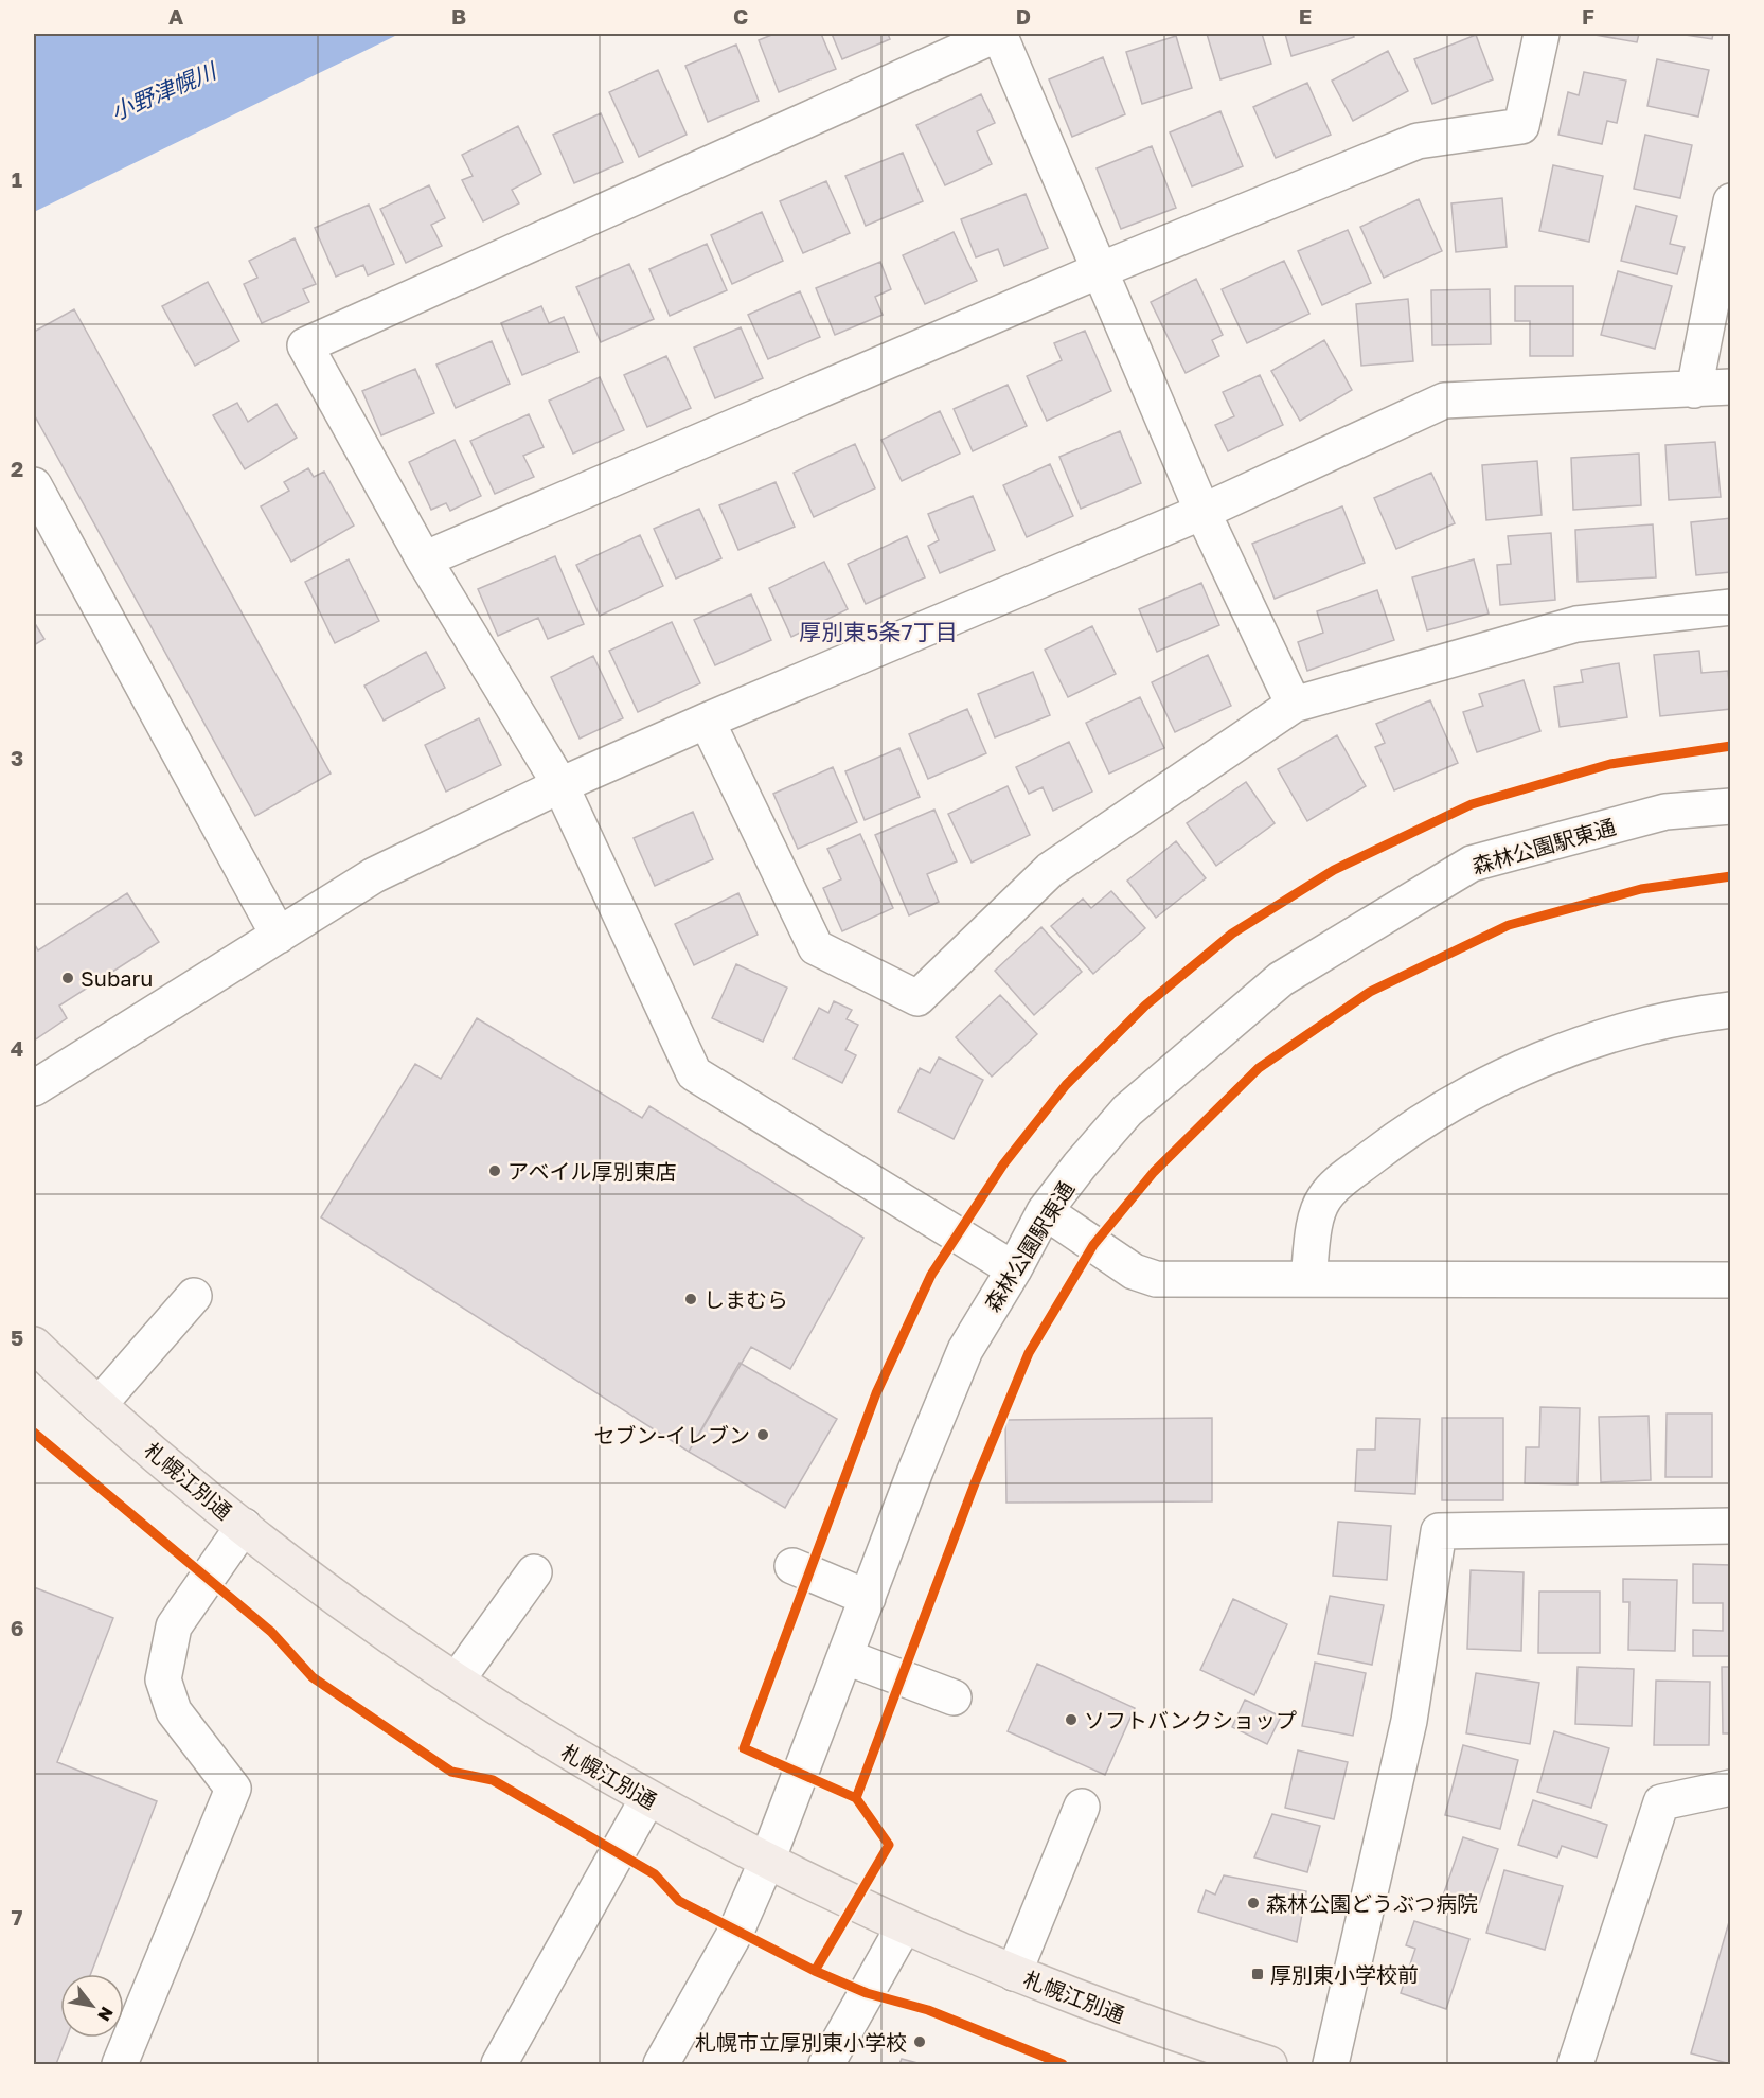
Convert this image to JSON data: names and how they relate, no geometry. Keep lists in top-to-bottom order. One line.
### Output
{"streets":{"highway":["札幌江別通"],"street":["森林公園駅東通"]},"crossings":[["森林公園駅東通","札幌江別通"]],"districts":["厚別東5条7丁目"],"water":["小野津幌川"],"places":{"other":["Subaru","アベイル厚別東店","しまむら","セブン-イレブン","ソフトバンクショップ","森林公園どうぶつ病院","札幌市立厚別東小学校"],"transit":["厚別東小学校前"]},"north":"bottom right","grid":{"columns":["A","B","C","D","E","F"],"rows":["1","2","3","4","5","6","7"]}}
